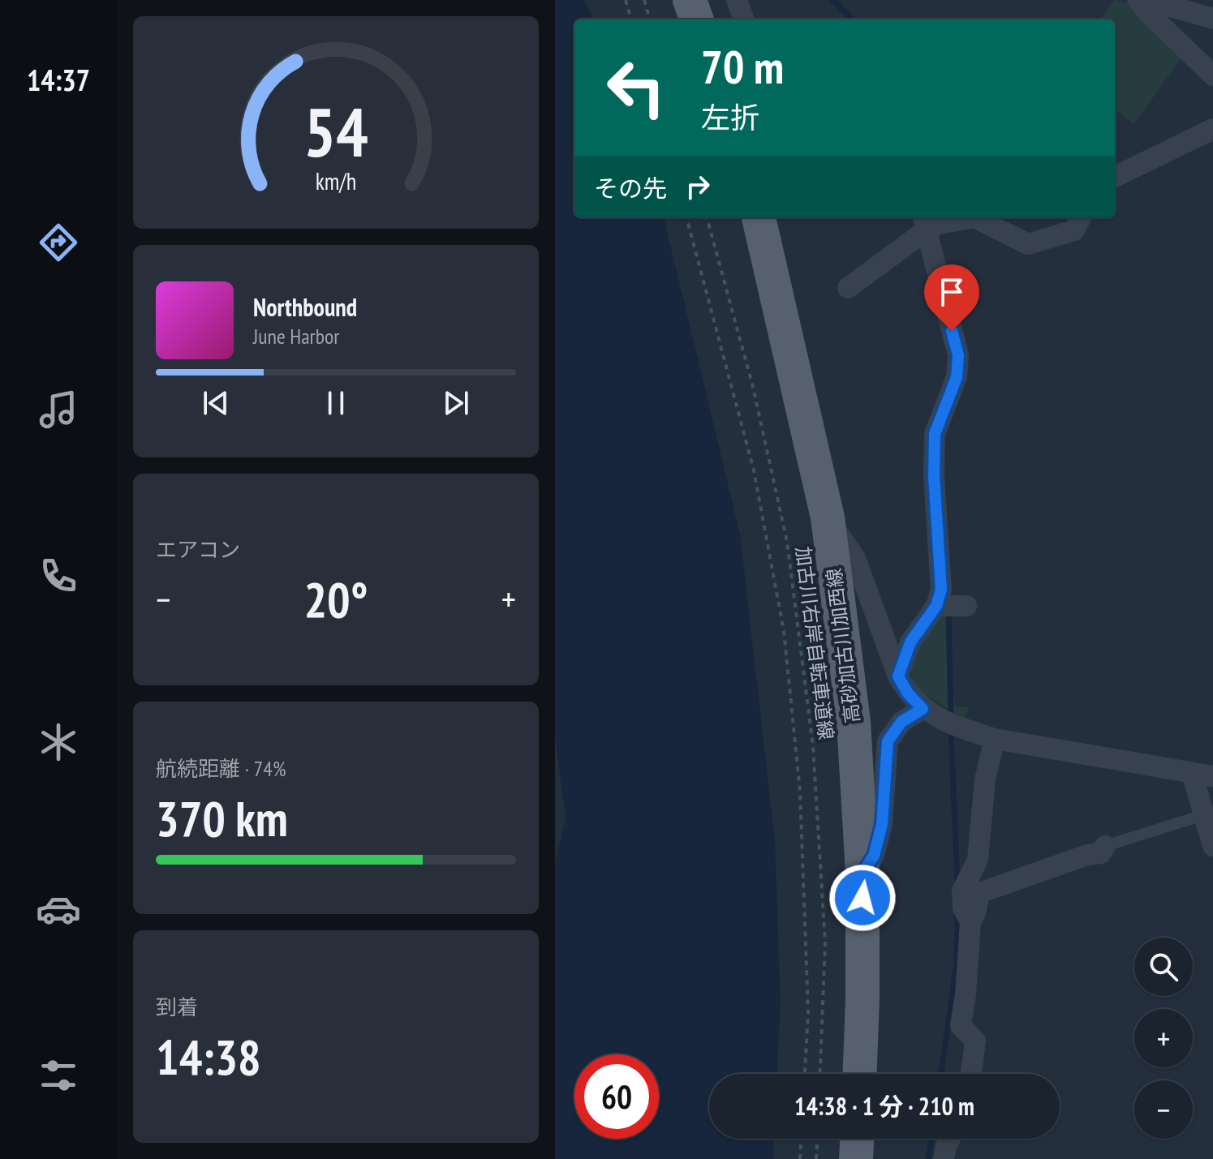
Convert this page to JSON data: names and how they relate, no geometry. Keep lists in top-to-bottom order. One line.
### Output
{"streets":{"main road":["高砂加古川加西線"],"path":["加古川右岸自転車道線"]},"page":{"tabs":"14:37","turn":["70 m","左折"],"then":"その先","song":["Northbound","June Harbor"],"tile":["エアコン",["航続距離 · 74%","370 km"],["到着","14:38"]],"heat":["−","20°","+"],"map_buttons":["+","−"],"limit":"60","trip":"14:38 · 1 分 · 210 m","gauge":["54","km/h"]}}
